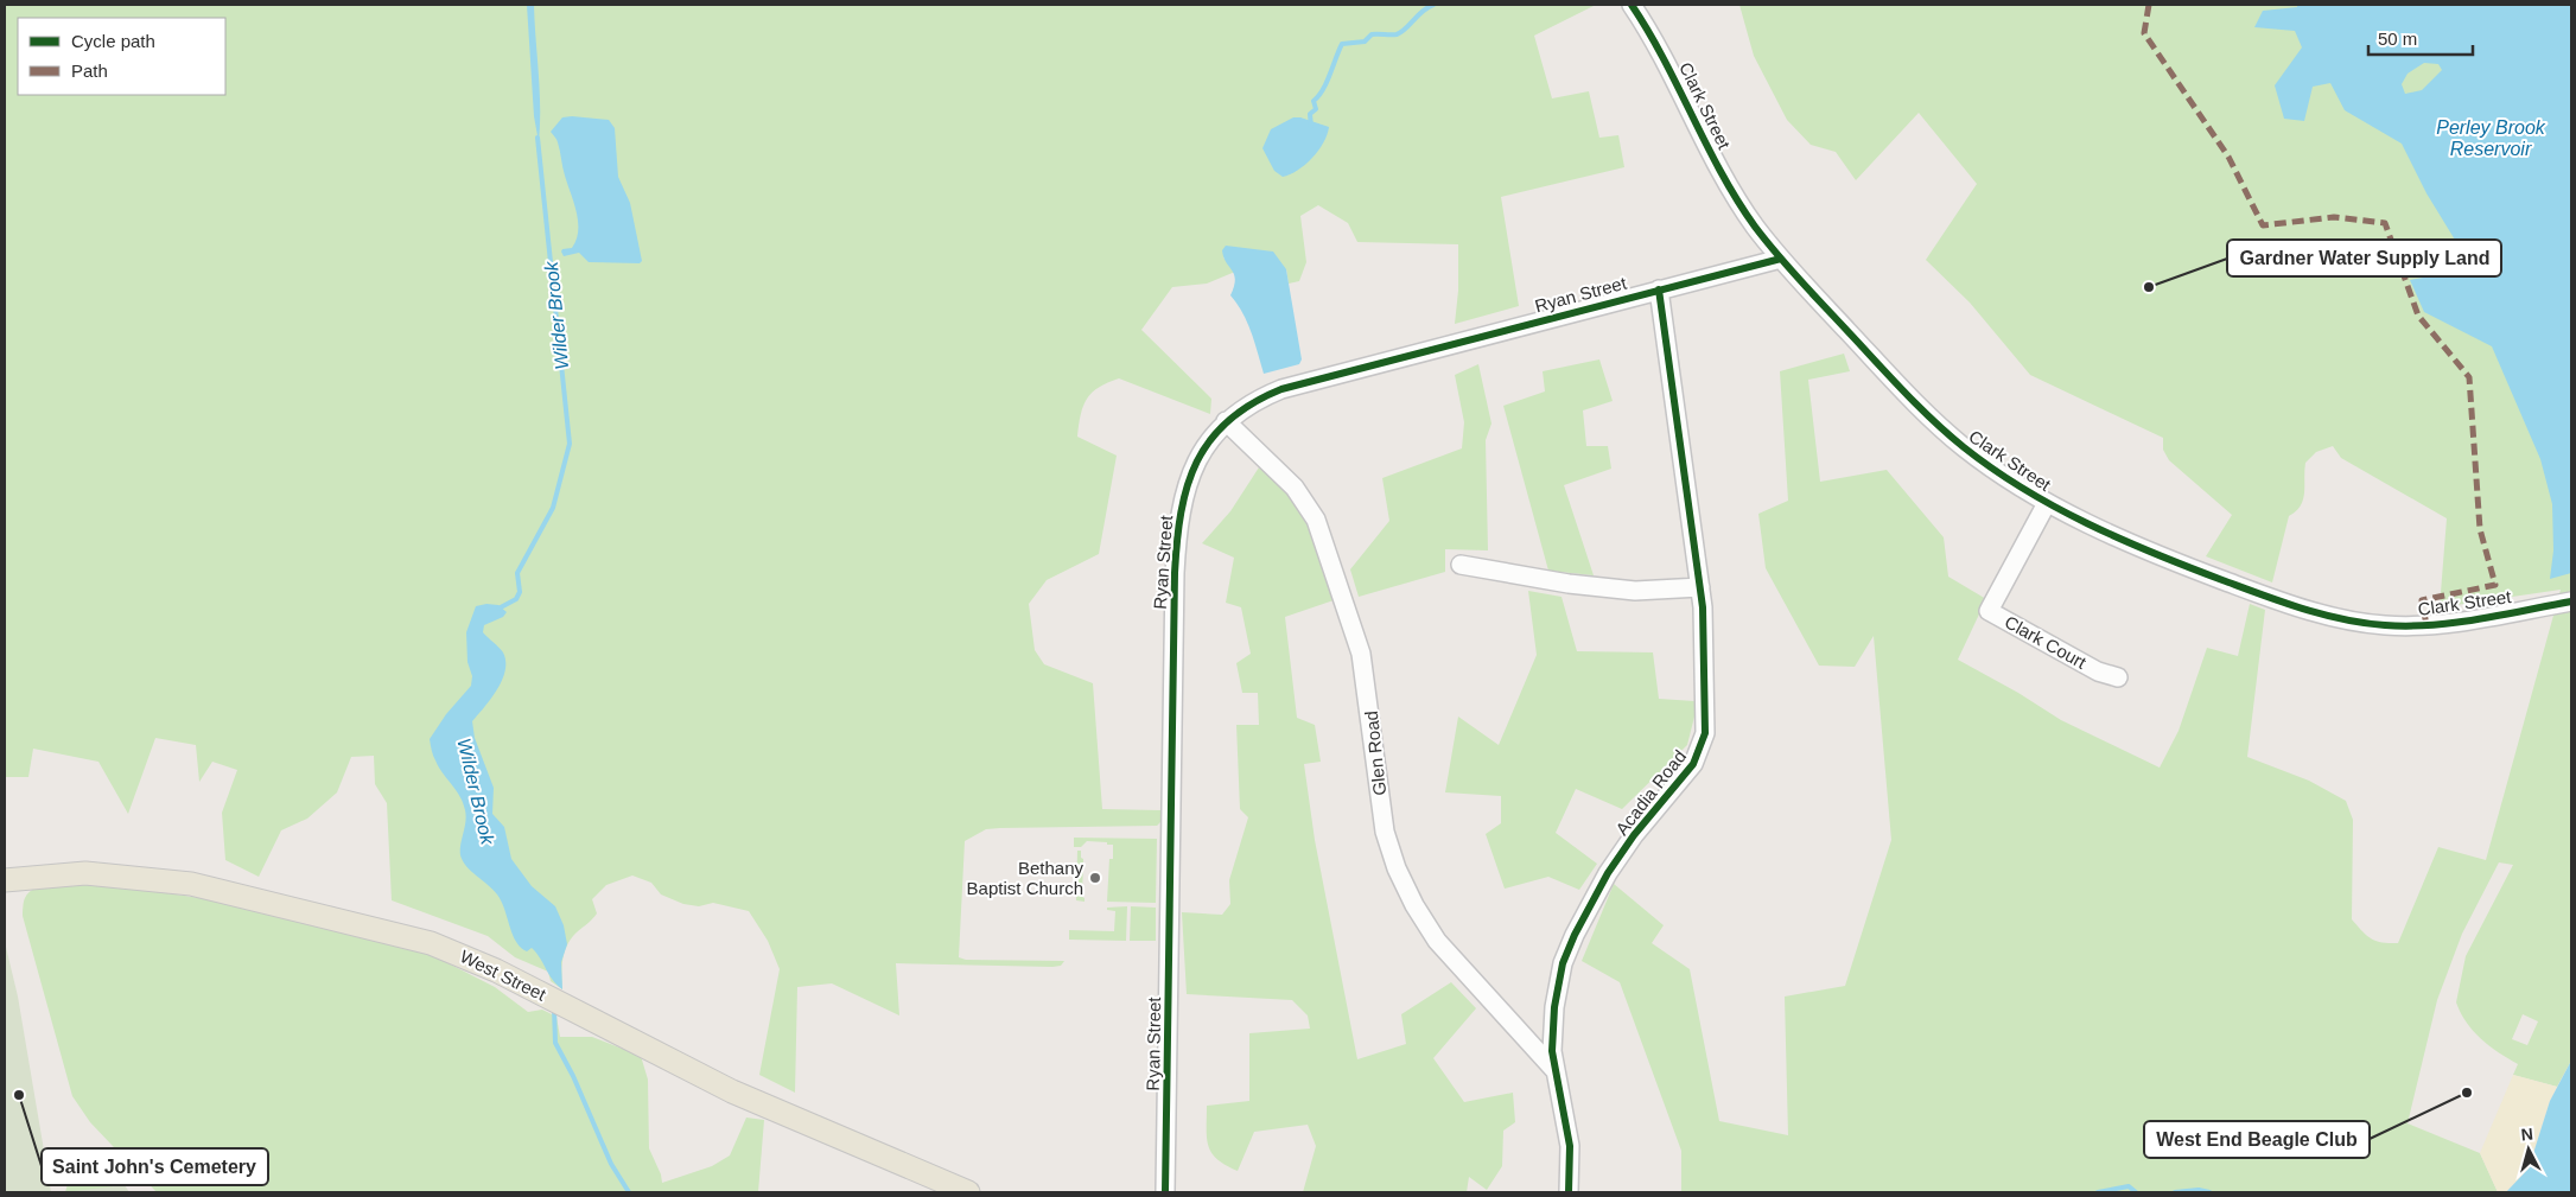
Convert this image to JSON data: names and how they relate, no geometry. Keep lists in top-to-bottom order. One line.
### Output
{"streets":{"main road":["West Street"],"street":["Clark Street","Ryan Street","Clark Court","Glen Road","Acadia Road"]},"crossings":[["Clark Street","Ryan Street"],["Clark Street","Clark Court"],["Ryan Street","Glen Road"],["Ryan Street","Acadia Road"],["Glen Road","Acadia Road"]],"water":["Perley Brook Reservoir","Wilder Brook"],"places":["Gardner Water Supply Land","Bethany Baptist Church","West End Beagle Club","Saint John's Cemetery"],"legend":["Cycle path","Path"],"scale_bar":"50 m","north":"top"}
